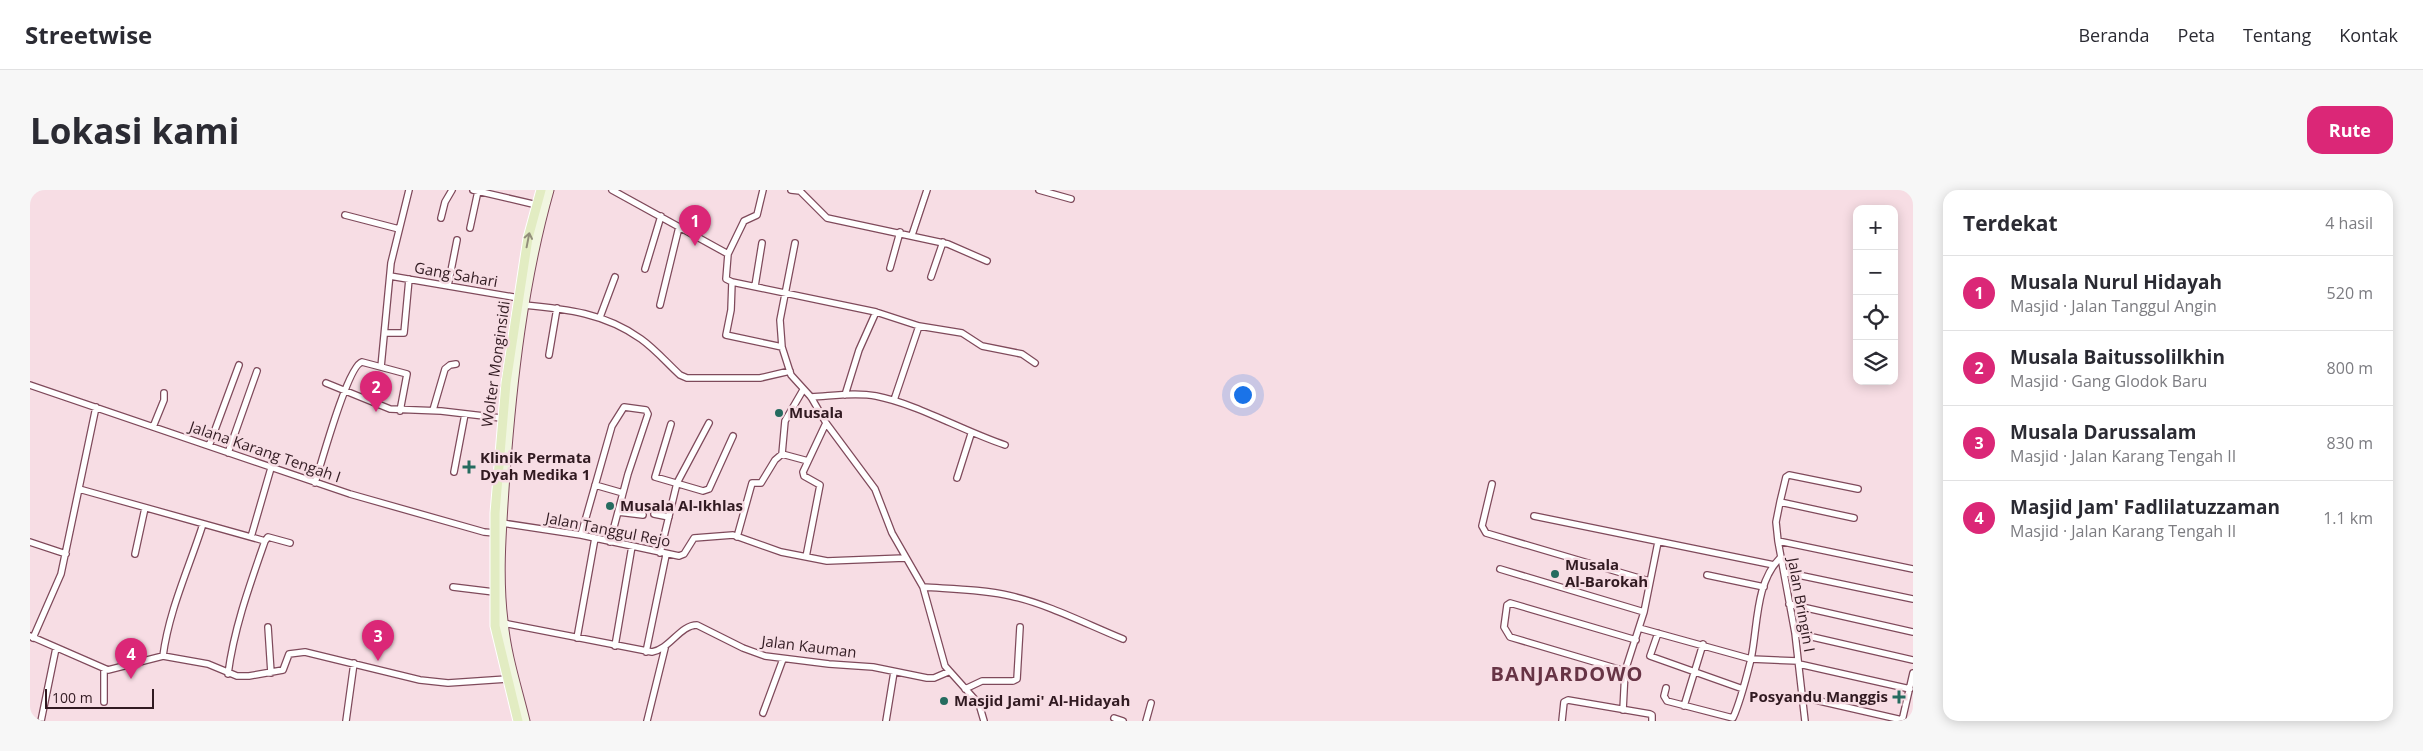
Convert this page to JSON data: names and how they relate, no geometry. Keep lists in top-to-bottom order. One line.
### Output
{"streets":{"main road":["Wolter Monginsidi"],"street":["Gang Sahari","Jalana Karang Tengah I","Jalan Tanggul Rejo","Jalan Bringin I","Jalan Kauman"]},"crossings":[["Gang Sahari","Wolter Monginsidi"],["Wolter Monginsidi","Jalana Karang Tengah I"],["Wolter Monginsidi","Jalan Tanggul Rejo"]],"districts":["BANJARDOWO"],"places":{"other":["Musala","Musala Al-Ikhlas","Musala Al-Barokah","Masjid Jami' Al-Hidayah"],"health":["Klinik Permata Dyah Medika 1","Posyandu Manggis"]},"scale_bar":"100 m","page":{"header":"Streetwise","nav":["Beranda","Peta","Tentang","Kontak"],"buttons":"Rute","title":"Lokasi kami","heading":["Terdekat","4 hasil"],"map_buttons":["+","−"],"pins":["1","2","3","4"],"list":[{"mark":"1","name":"Musala Nurul Hidayah","note":"Masjid · Jalan Tanggul Angin","value":"520 m"},{"mark":"2","name":"Musala Baitussolilkhin","note":"Masjid · Gang Glodok Baru","value":"800 m"},{"mark":"3","name":"Musala Darussalam","note":"Masjid · Jalan Karang Tengah II","value":"830 m"},{"mark":"4","name":"Masjid Jam' Fadlilatuzzaman","note":"Masjid · Jalan Karang Tengah II","value":"1.1 km"}],"scale":"100 m"}}
